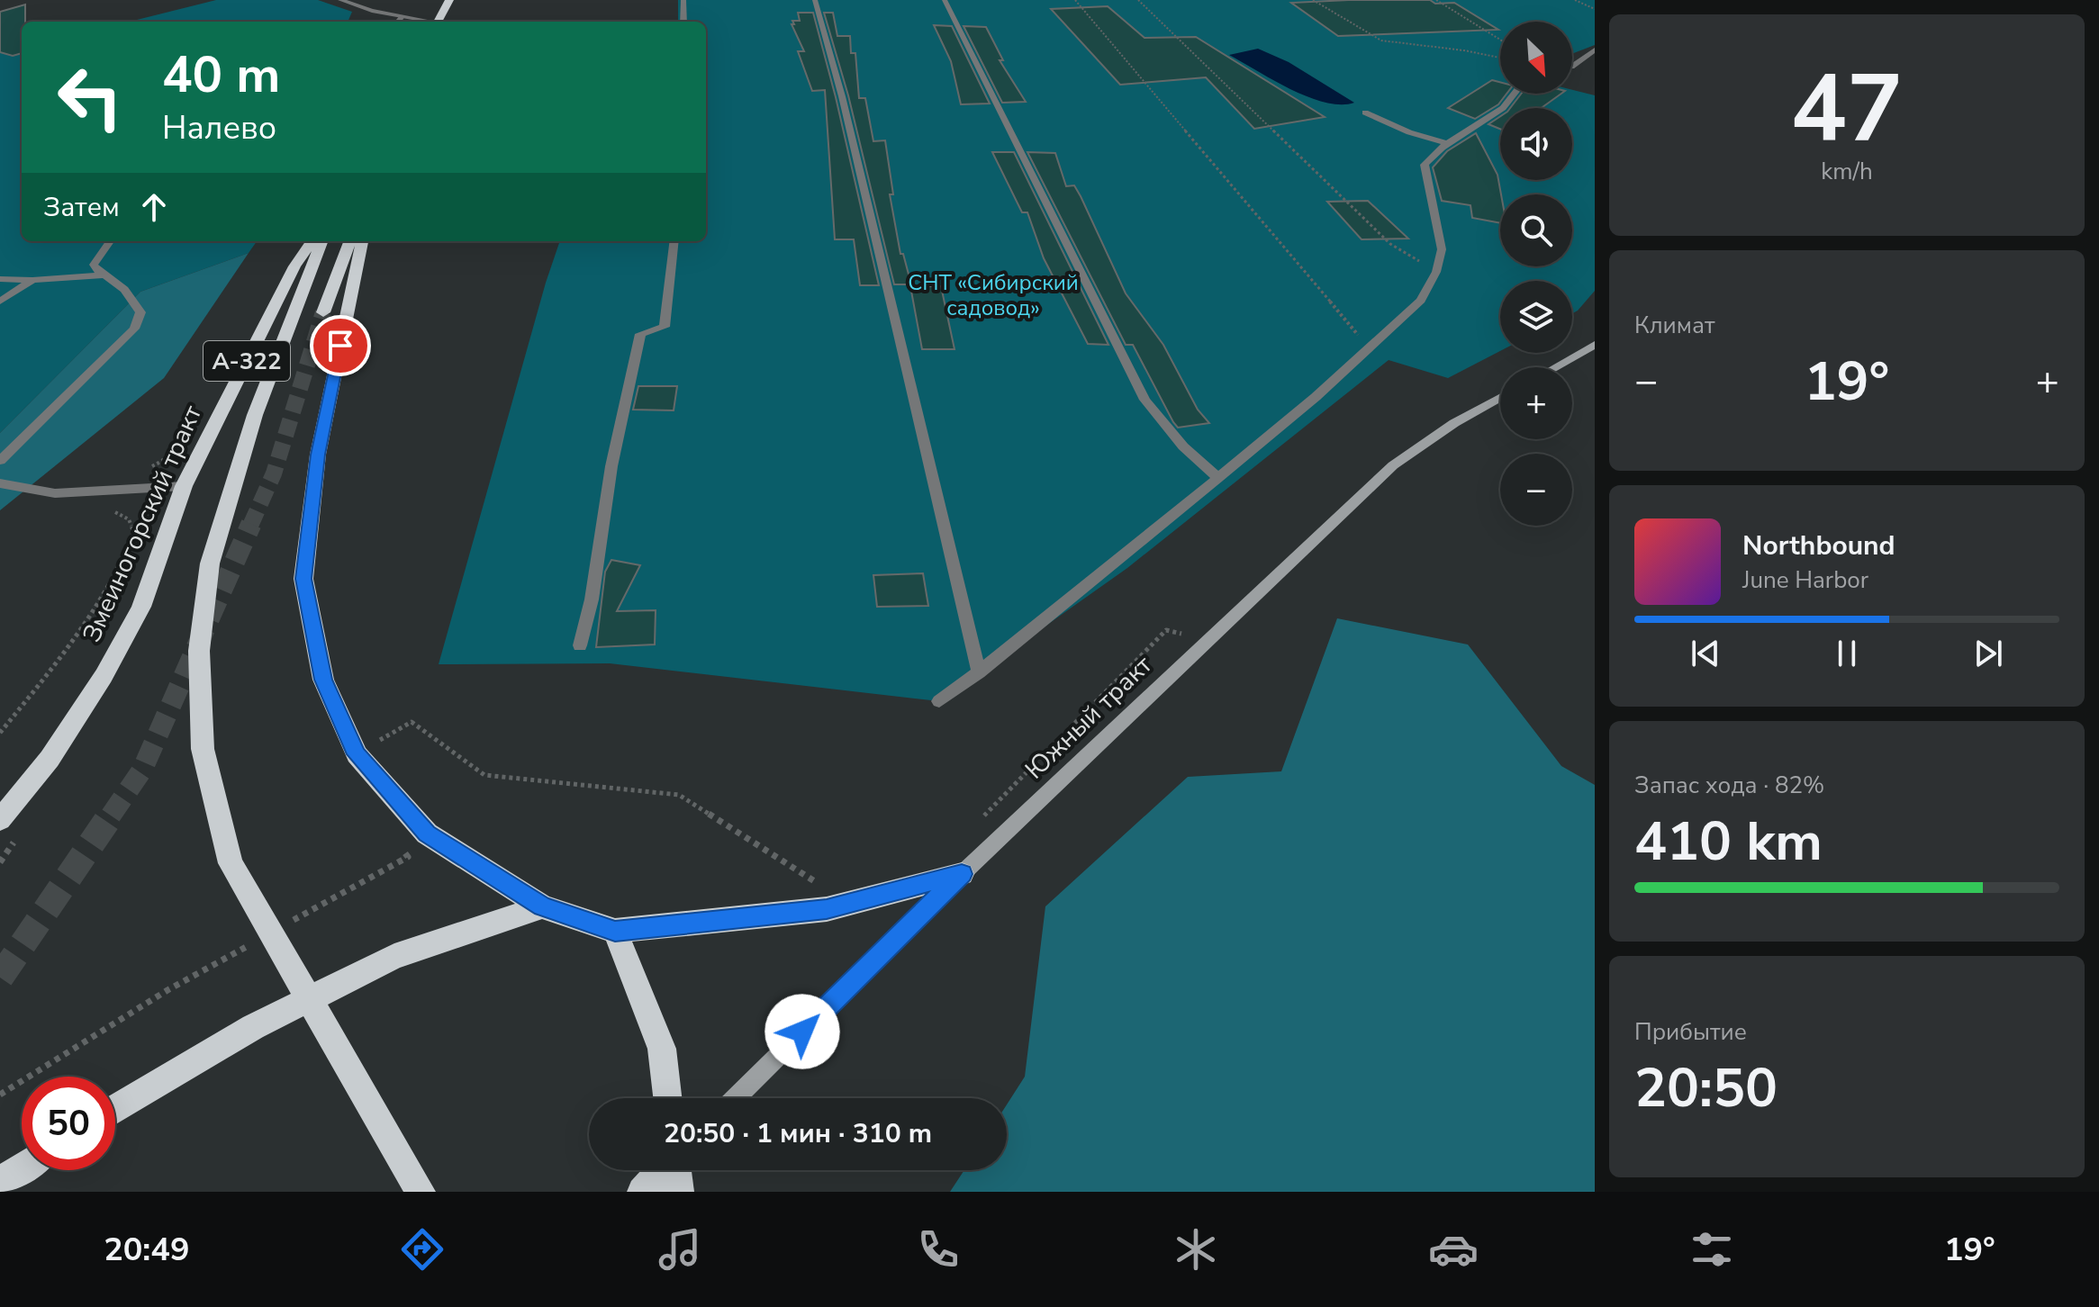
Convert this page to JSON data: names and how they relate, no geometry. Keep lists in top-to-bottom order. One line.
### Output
{"streets":{"highway":["А-322","Змеиногорский тракт"],"main road":["Южный тракт"]},"parks":["СНТ «Сибирский садовод»"],"north":"bottom right","page":{"tile":[["47","km/h"],"Климат",["Запас хода · 82%","410 km"],["Прибытие","20:50"]],"map_buttons":["+","−"],"turn":["40 m","Налево"],"then":"Затем","heat":["−","19°","+"],"song":["Northbound","June Harbor"],"limit":"50","trip":"20:50 · 1 мин · 310 m","tabs":["20:49","19°"]}}
